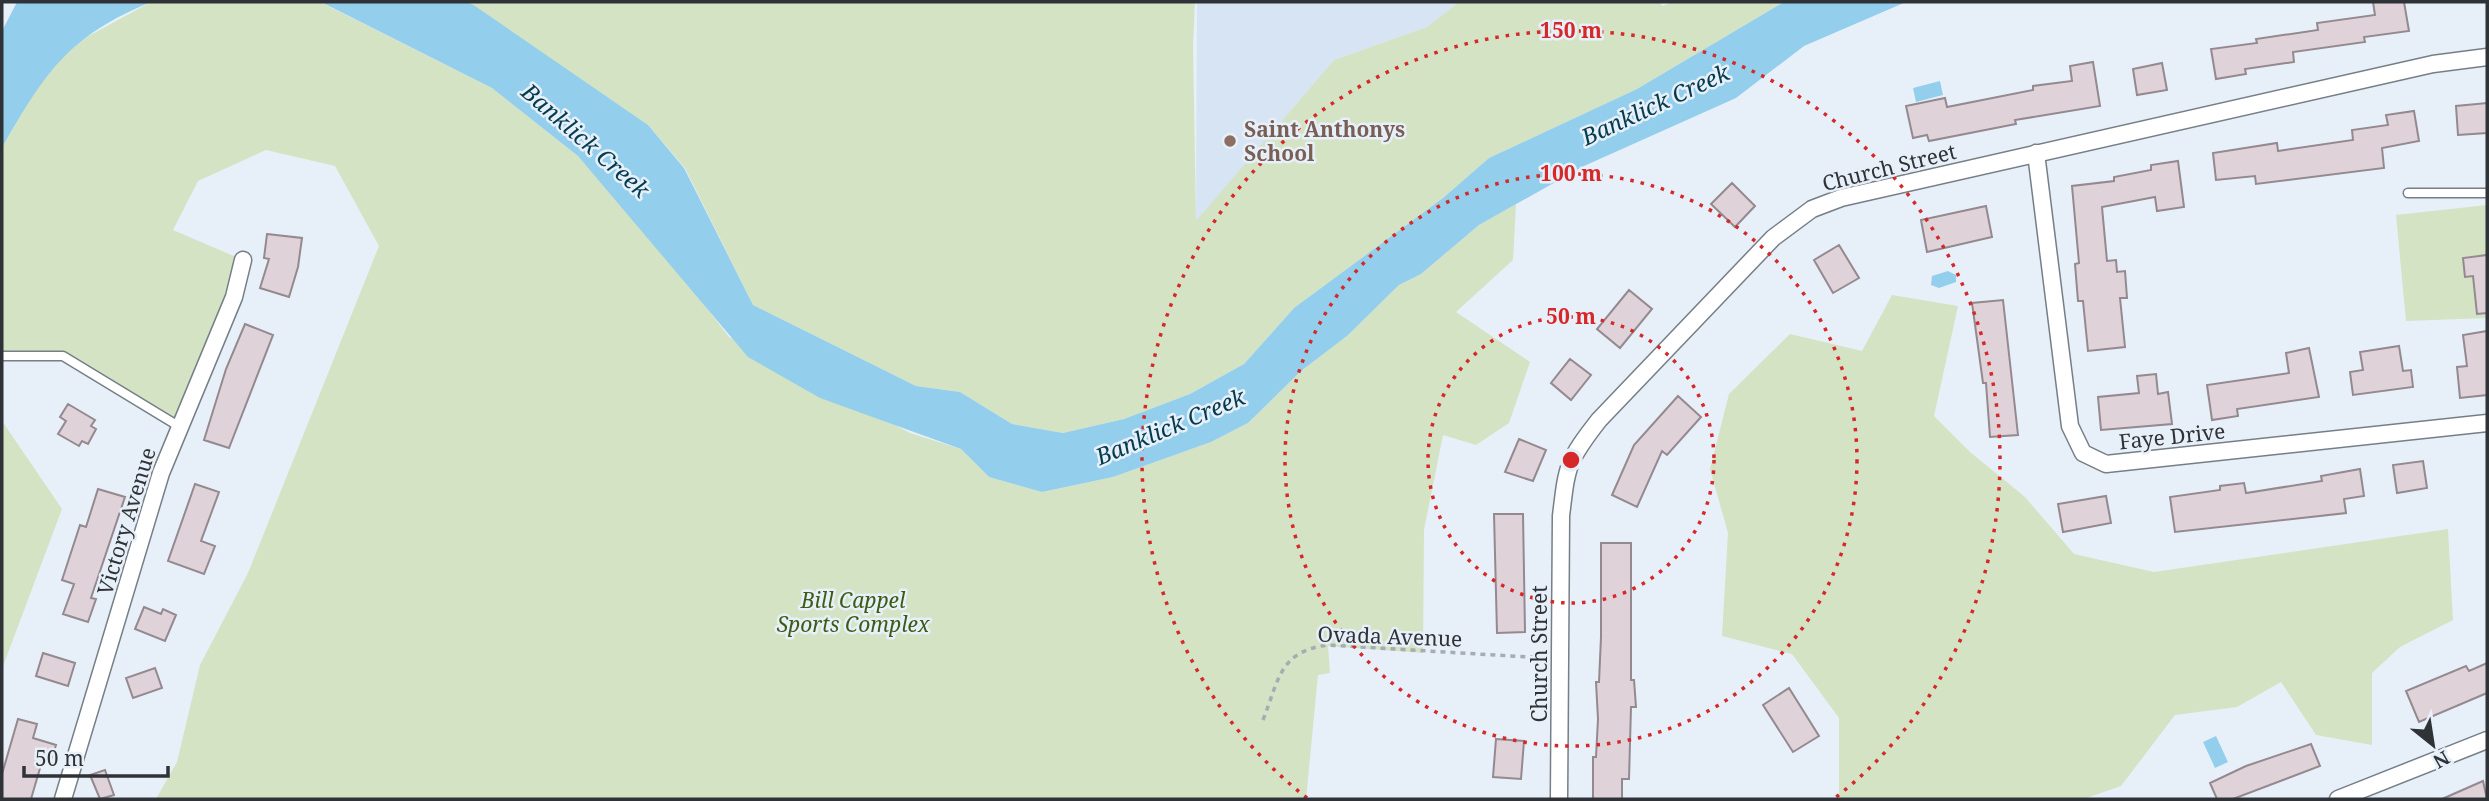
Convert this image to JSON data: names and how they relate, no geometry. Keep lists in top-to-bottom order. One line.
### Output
{"streets":{"street":["Church Street","Faye Drive","Victory Avenue"],"path":["Ovada Avenue"]},"crossings":[["Church Street","Faye Drive"],["Church Street","Ovada Avenue"]],"water":["Banklick Creek"],"parks":["Bill Cappel Sports Complex"],"places":["Saint Anthonys School"],"scale_bar":"50 m","north":"bottom right","rings":["150 m","100 m","50 m"]}
